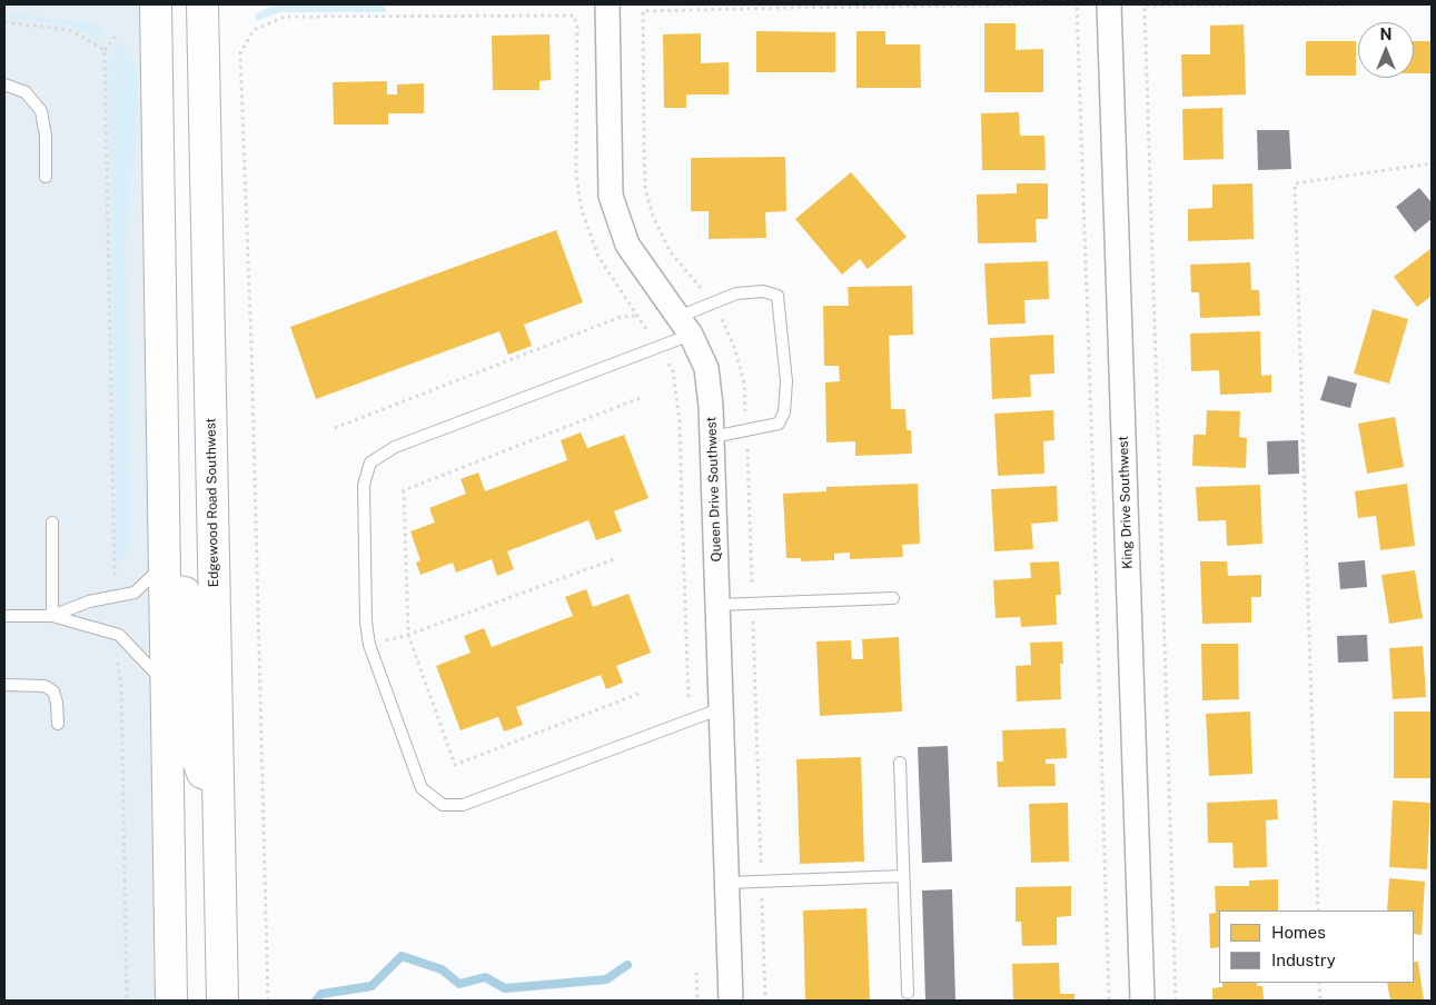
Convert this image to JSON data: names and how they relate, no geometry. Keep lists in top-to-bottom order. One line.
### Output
{"streets":{"main road":["Edgewood Road Southwest"],"street":["Queen Drive Southwest","King Drive Southwest"]},"legend":["Homes","Industry"],"north":"top"}
